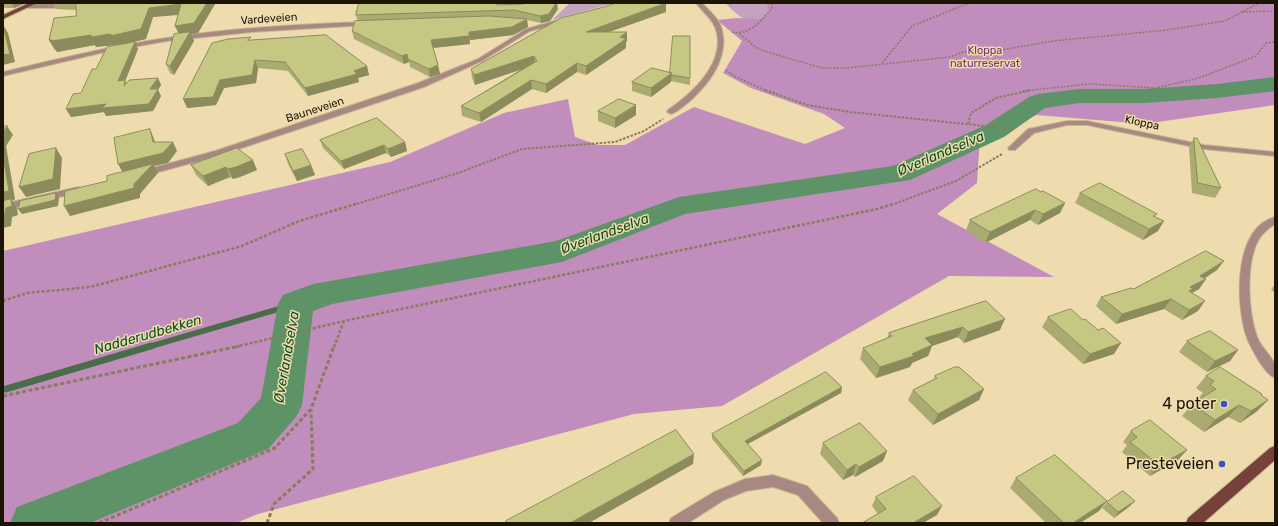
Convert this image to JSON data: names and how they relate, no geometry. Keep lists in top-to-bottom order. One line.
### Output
{"streets":{"street":["Vardeveien","Bauneveien","Kloppa"]},"water":["Øverlandselva","Nadderudbekken"],"parks":["Kloppa naturreservat"],"places":["4 poter","Presteveien"]}
